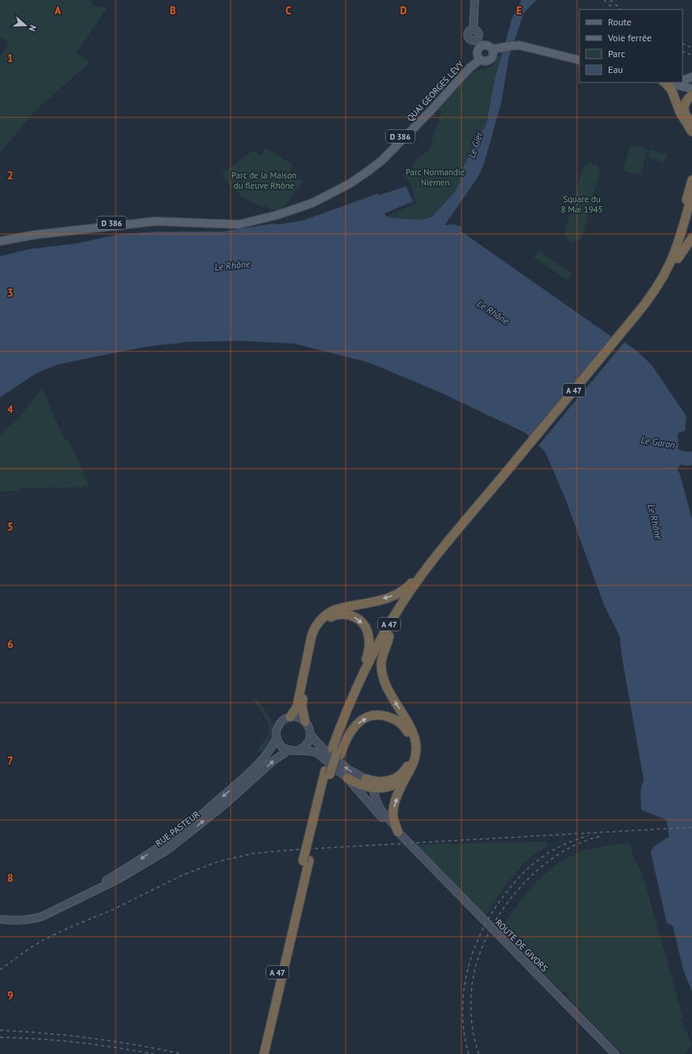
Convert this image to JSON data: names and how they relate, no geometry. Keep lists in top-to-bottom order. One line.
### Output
{"streets":{"highway":["A 47"],"main road":["QUAI GEORGES LÉVY","D 386","RUE PASTEUR","ROUTE DE GIVORS"]},"water":["Le Gier","Le Rhône","Le Garon"],"parks":["Parc Normandie Niemen","Parc de la Maison du fleuve Rhône","Square du 8 Mai 1945"],"legend":["Route","Voie ferrée","Parc","Eau"],"north":"right","grid":{"columns":["A","B","C","D","E"],"rows":["1","2","3","4","5","6","7","8","9"]}}
